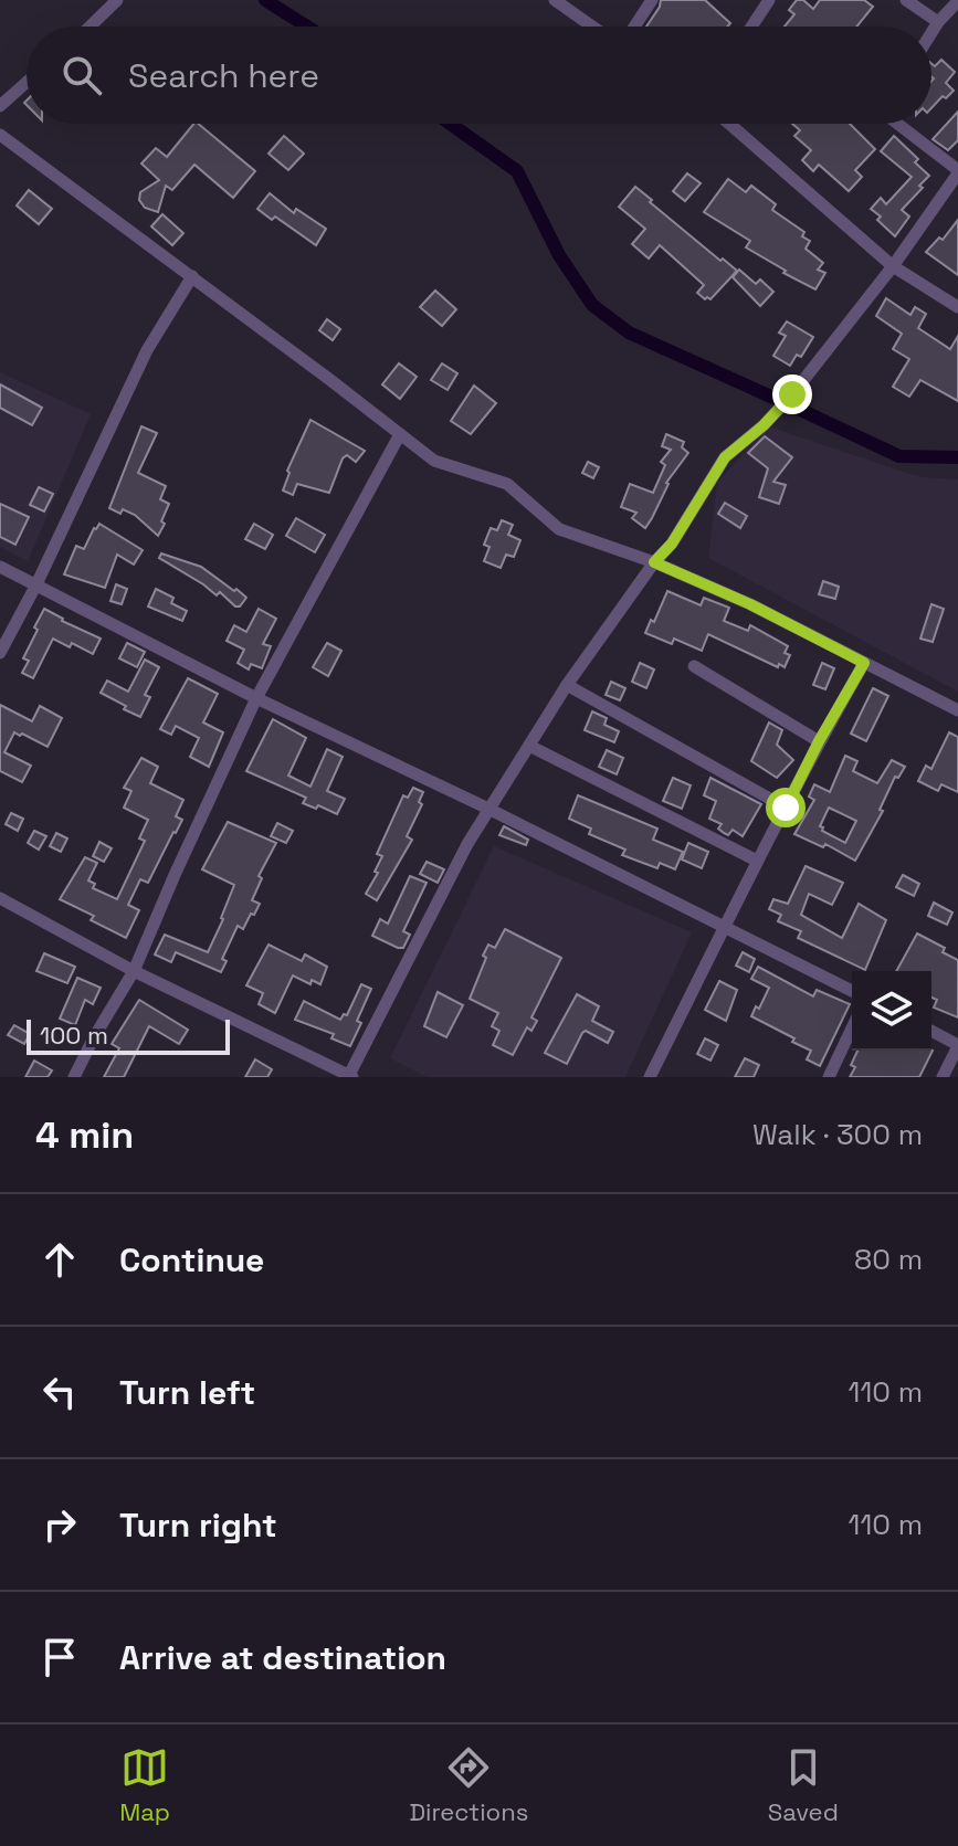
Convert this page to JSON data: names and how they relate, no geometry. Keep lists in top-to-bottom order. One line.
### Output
{"scale_bar":"100 m","page":{"search":"Search here","scale":"100 m","heading":["4 min","Walk · 300 m"],"list":[["Continue","80 m"],["Turn left","110 m"],["Turn right","110 m"],"Arrive at destination"],"nav":["Map","Directions","Saved"]}}
